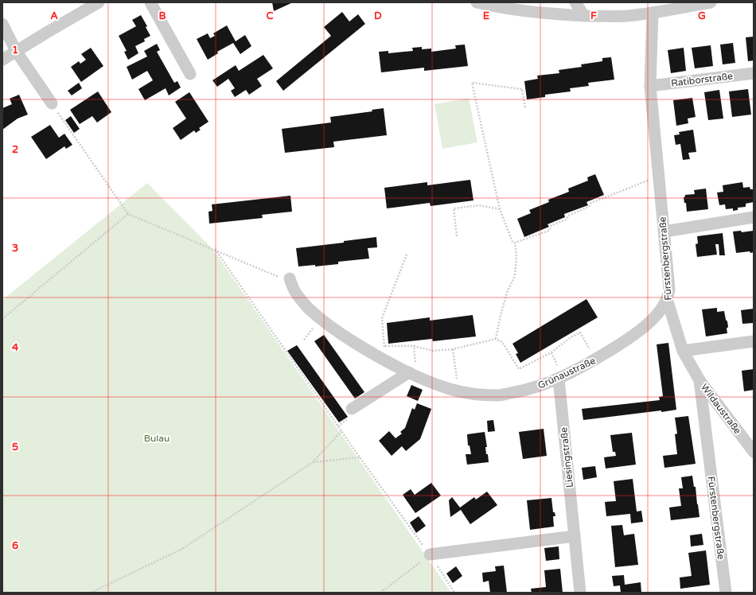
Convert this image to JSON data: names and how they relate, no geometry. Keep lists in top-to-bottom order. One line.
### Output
{"streets":{"street":["Ratiborstraße","Fürstenbergstraße","Grünaustraße","Wildaustraße","Liesingstraße"]},"crossings":[["Ratiborstraße","Fürstenbergstraße"],["Fürstenbergstraße","Grünaustraße"],["Fürstenbergstraße","Wildaustraße"],["Grünaustraße","Liesingstraße"]],"parks":["Bulau"],"grid":{"columns":["A","B","C","D","E","F","G"],"rows":["1","2","3","4","5","6"]}}
